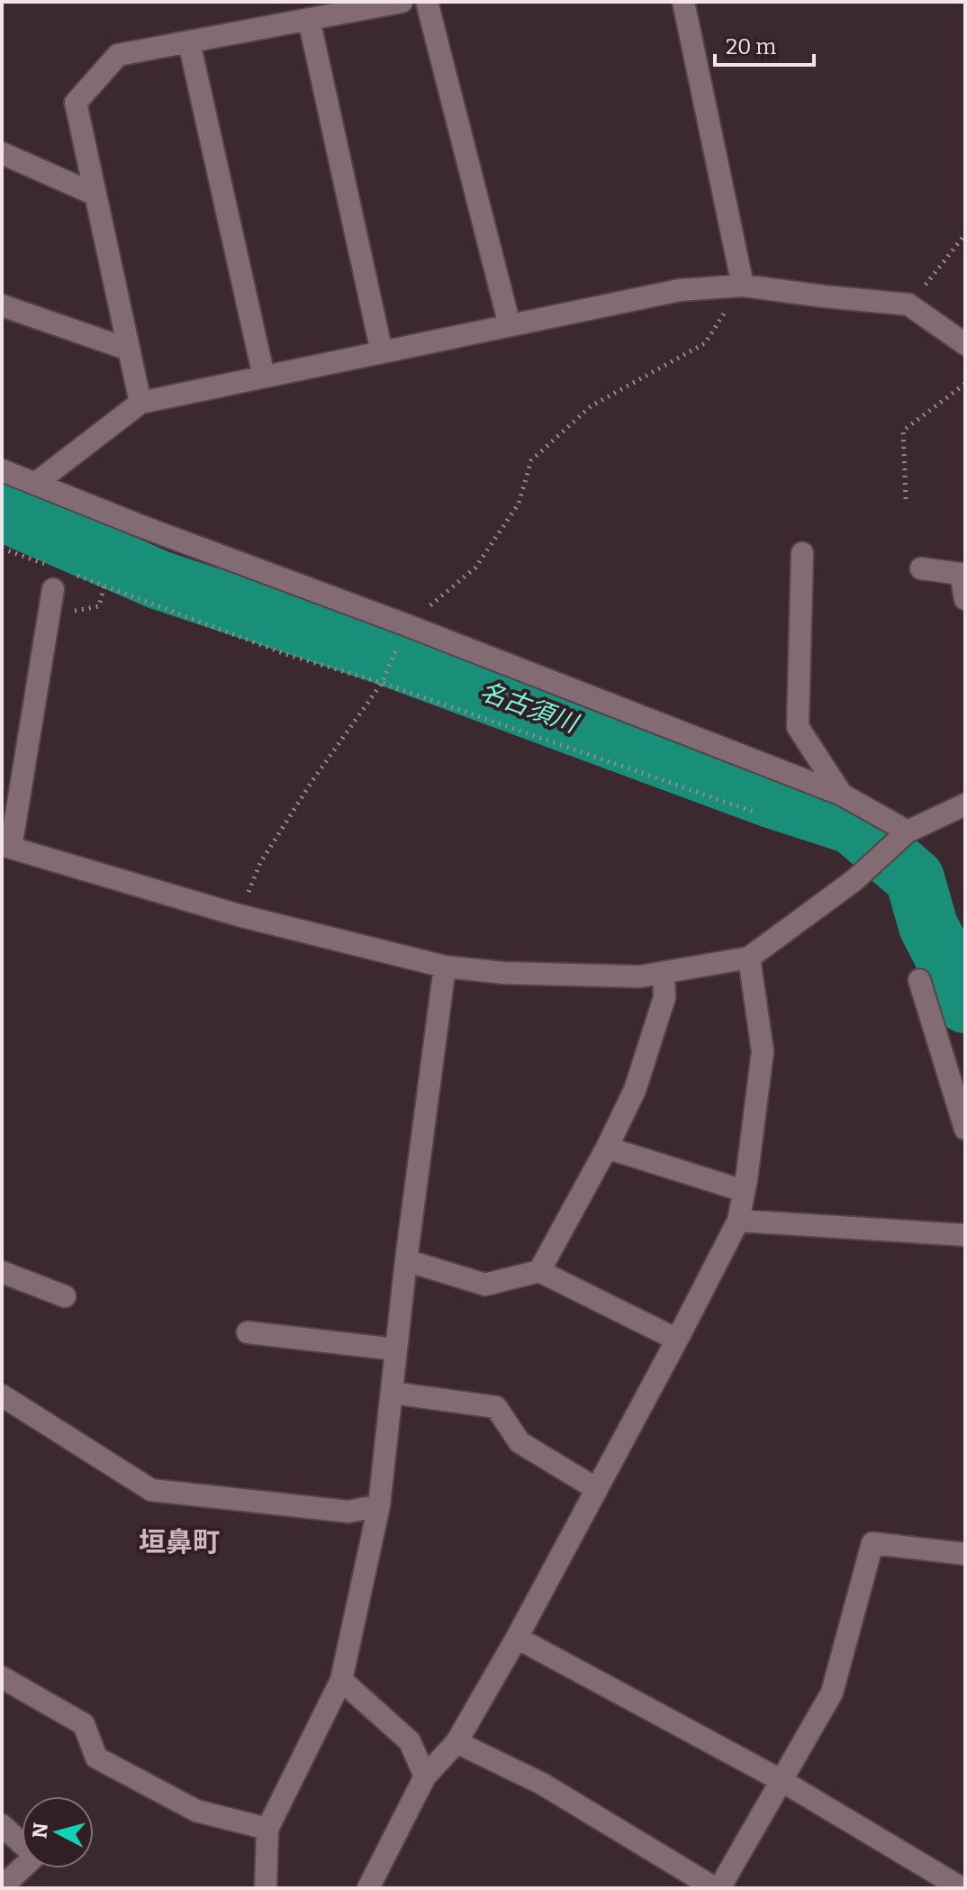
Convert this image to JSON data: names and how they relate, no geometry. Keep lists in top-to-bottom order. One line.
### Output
{"districts":["垣鼻町"],"water":["名古須川"],"scale_bar":"20 m","north":"left"}
